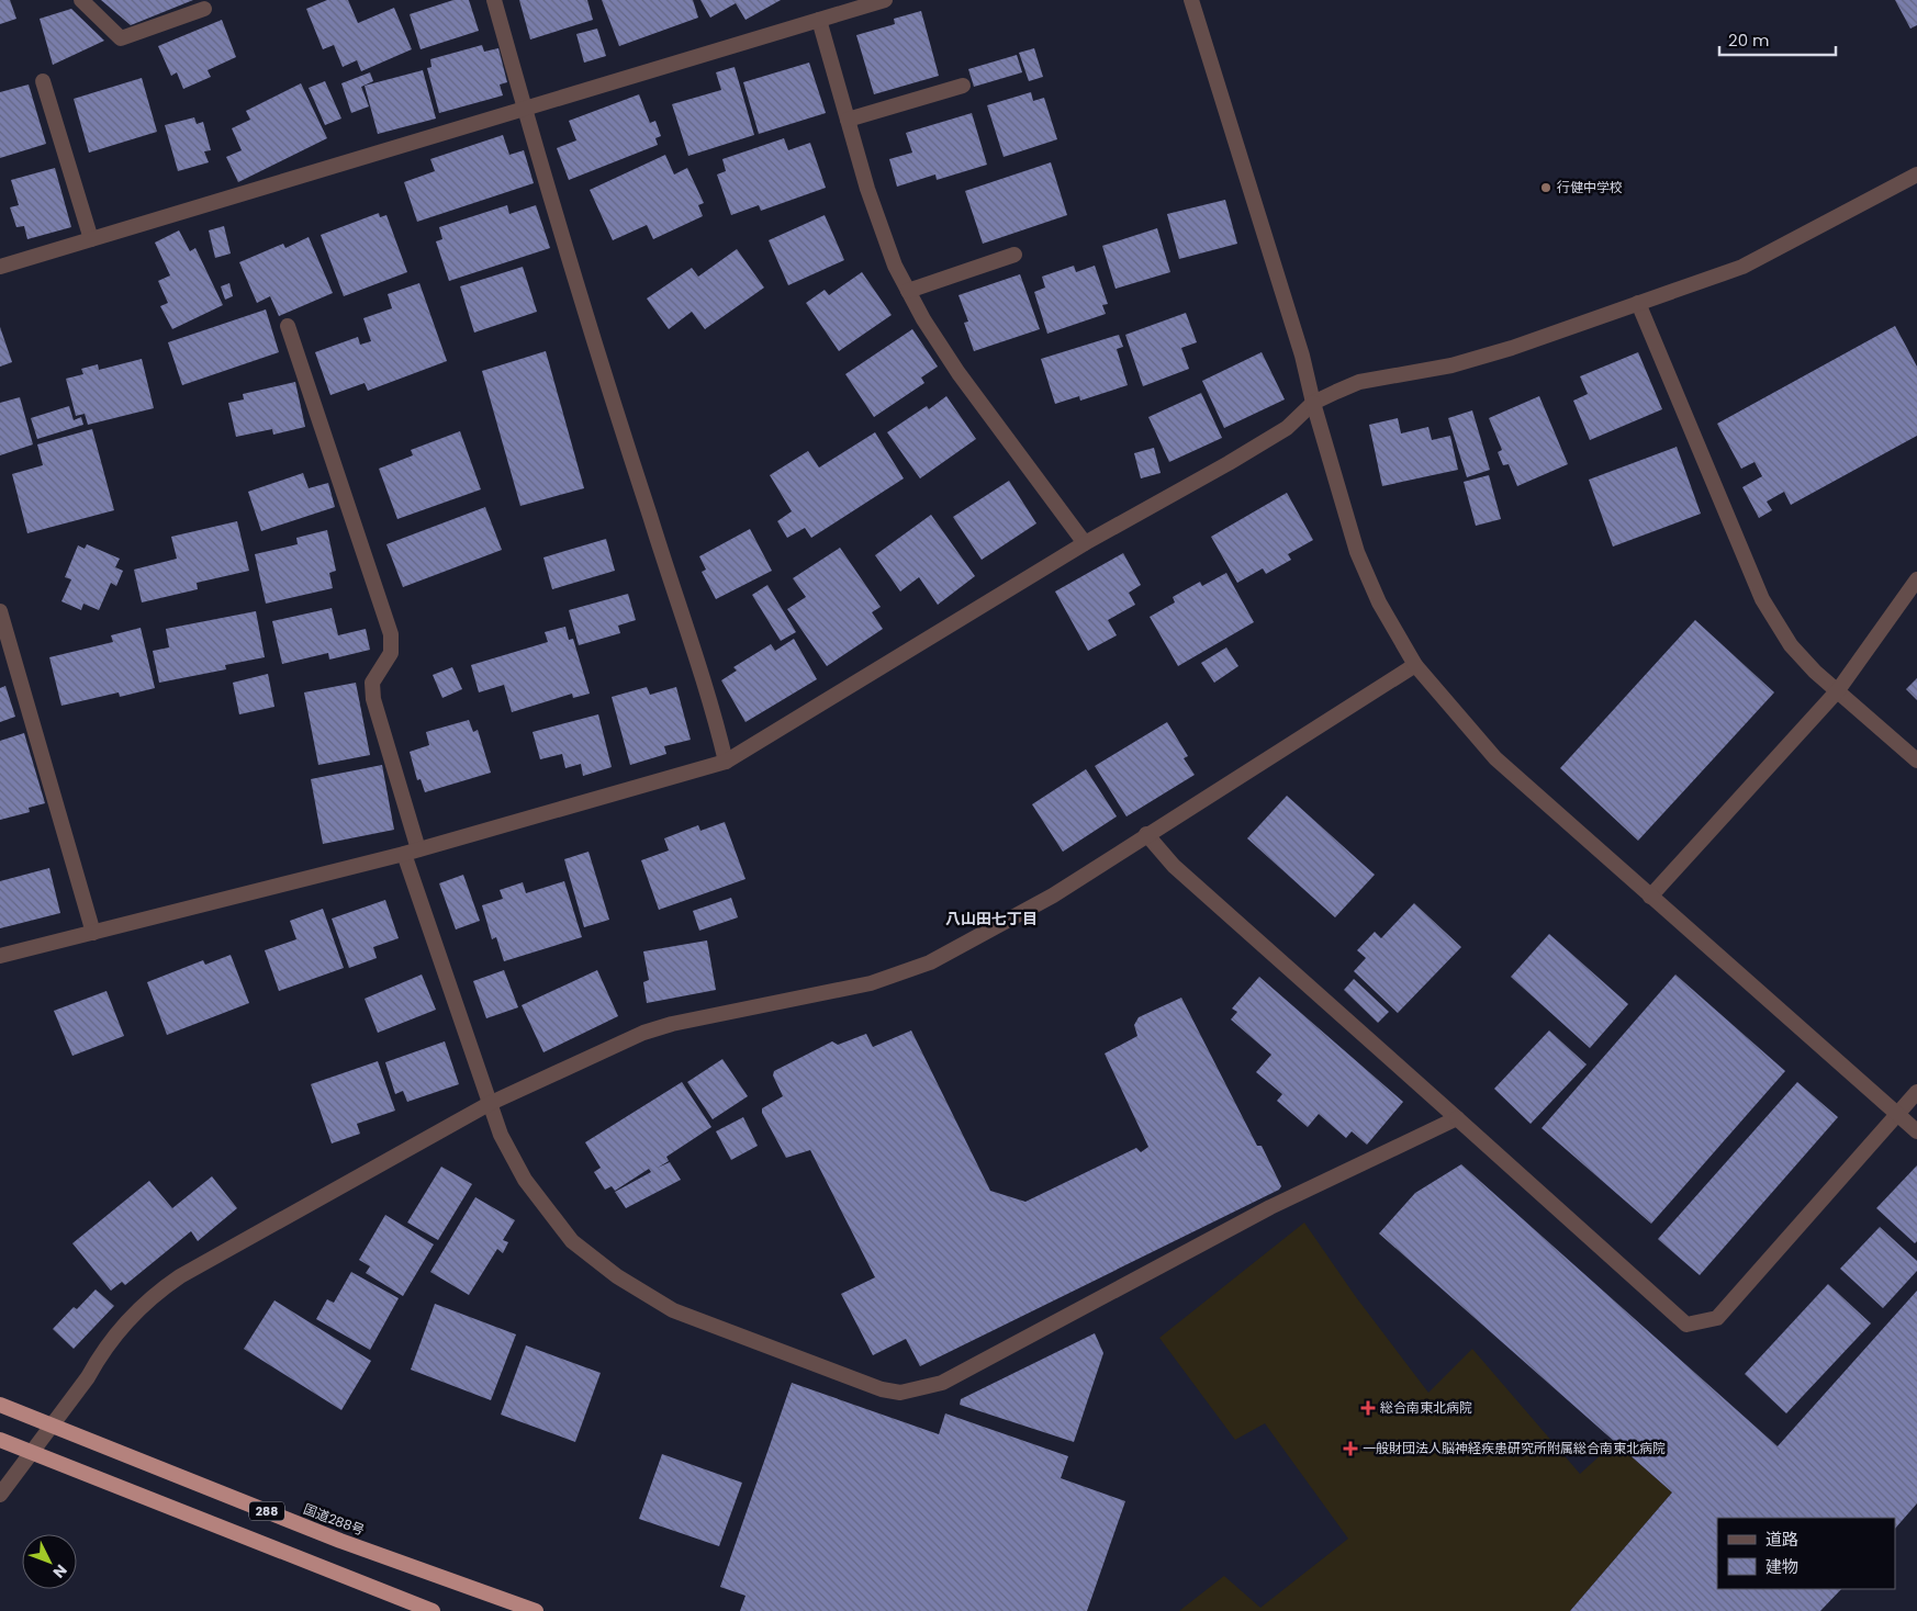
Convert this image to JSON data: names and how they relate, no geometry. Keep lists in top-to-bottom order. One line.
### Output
{"streets":{"highway":["288","国道288号"]},"districts":["八山田七丁目"],"places":{"other":["行健中学校"],"health":["総合南東北病院","一般財団法人脳神経疾患研究所附属総合南東北病院"]},"legend":["道路","建物"],"scale_bar":"20 m","north":"bottom right"}
